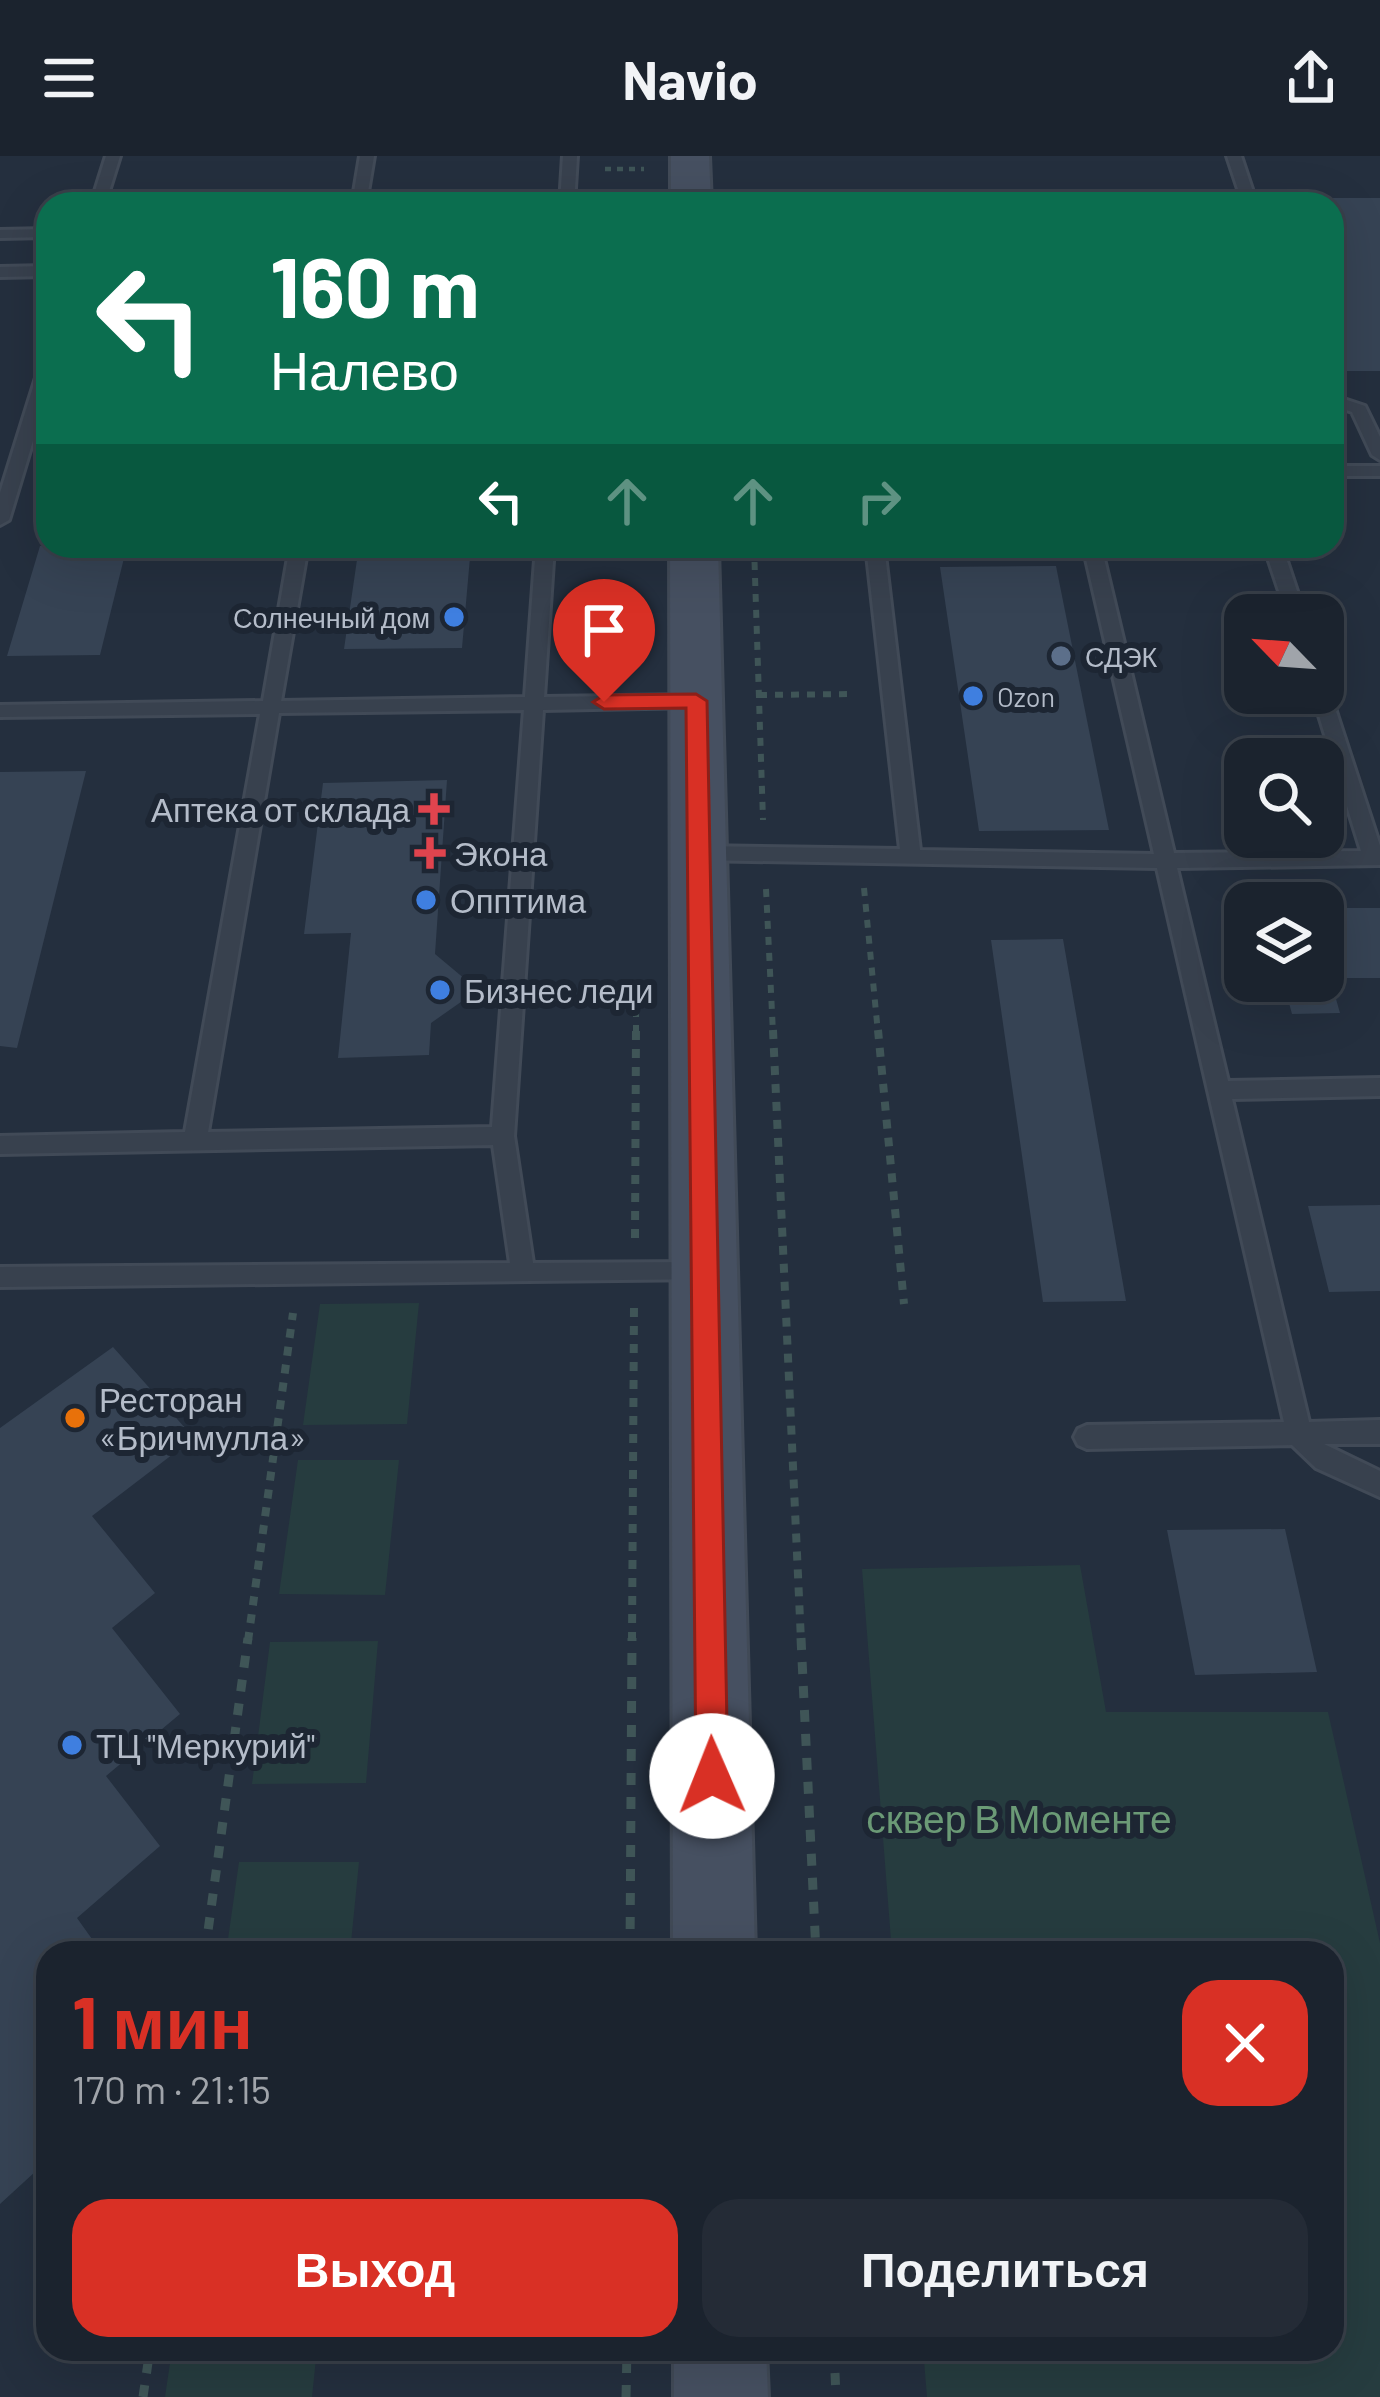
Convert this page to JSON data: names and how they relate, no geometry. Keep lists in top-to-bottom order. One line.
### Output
{"parks":["сквер В Моменте"],"places":{"other":["Солнечный дом","СДЭК","Ozon","Опптима","Бизнес леди","Ресторан «Бричмулла»","ТЦ \"Меркурий\""],"health":["Аптека от склада","Экона"]},"north":"top left","page":{"header":"Navio","turn":["160 m","Налево"],"heading":["1 мин","170 m · 21:15"],"buttons":["Выход","Поделиться"]}}
